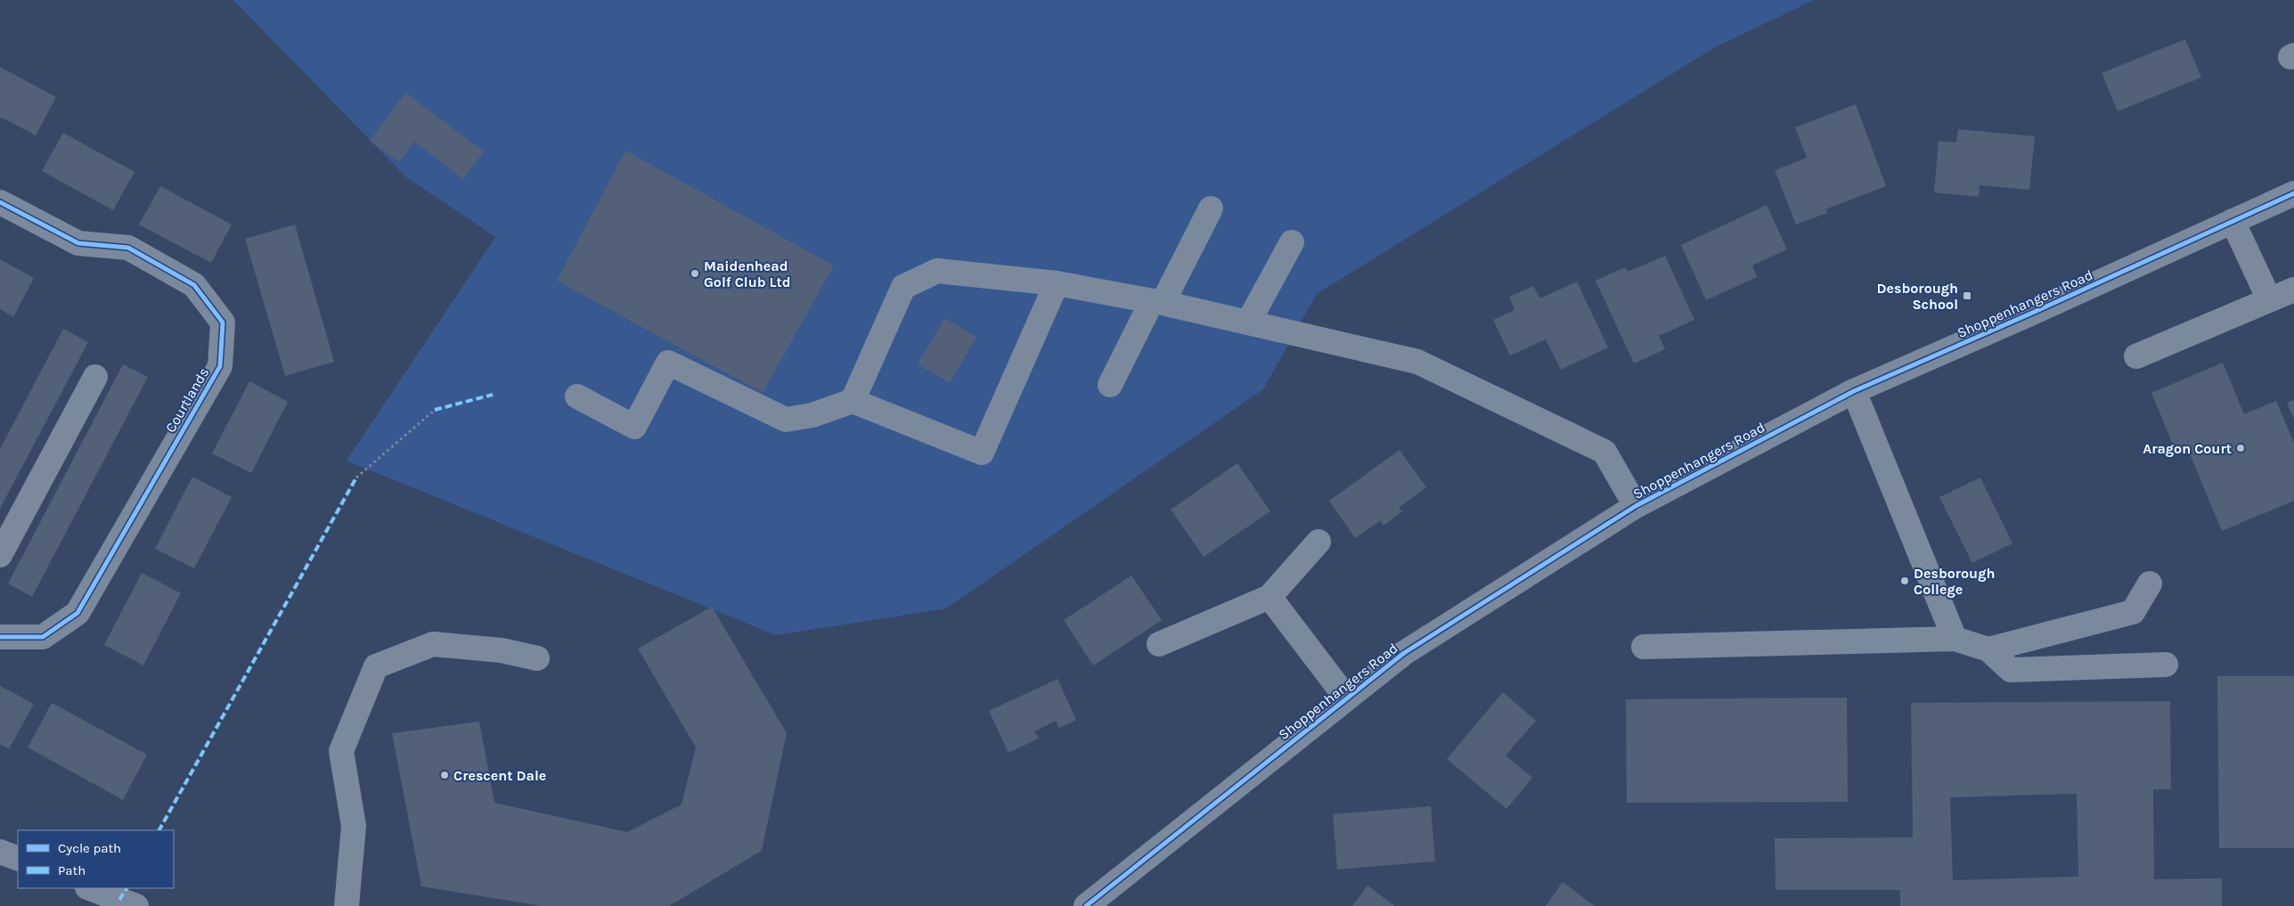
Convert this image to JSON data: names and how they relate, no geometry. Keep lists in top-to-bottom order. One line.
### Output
{"streets":{"street":["Shoppenhangers Road","Courtlands"]},"places":{"other":["Maidenhead Golf Club Ltd","Aragon Court","Desborough College","Crescent Dale"],"transit":["Desborough School"]},"legend":["Cycle path","Path"]}
